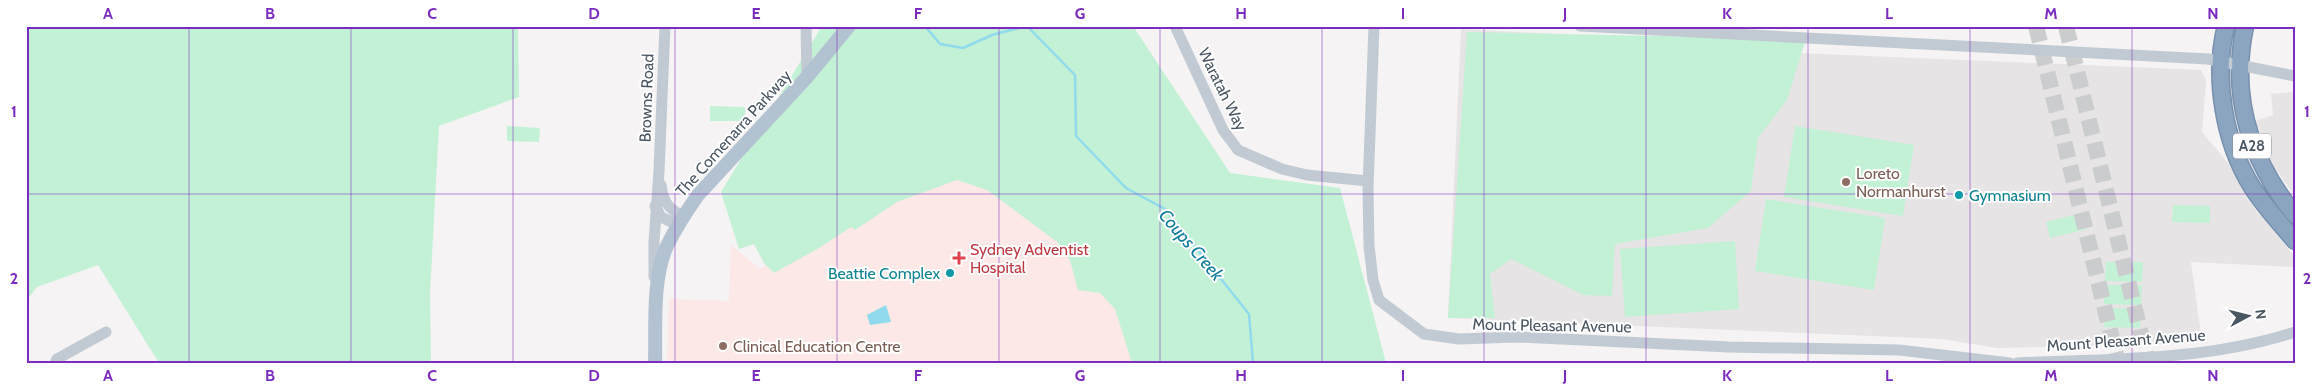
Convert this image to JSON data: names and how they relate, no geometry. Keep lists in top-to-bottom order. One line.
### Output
{"streets":{"highway":["A28"],"main road":["The Comenarra Parkway"],"street":["Waratah Way","Browns Road","Mount Pleasant Avenue"]},"crossings":[["Waratah Way","Mount Pleasant Avenue"],["Browns Road","The Comenarra Parkway"]],"water":["Coups Creek"],"places":{"other":["Loreto Normanhurst","Gymnasium","Beattie Complex","Clinical Education Centre"],"health":["Sydney Adventist Hospital"]},"north":"right","grid":{"columns":["A","B","C","D","E","F","G","H","I","J","K","L","M","N"],"rows":["1","2"]}}
